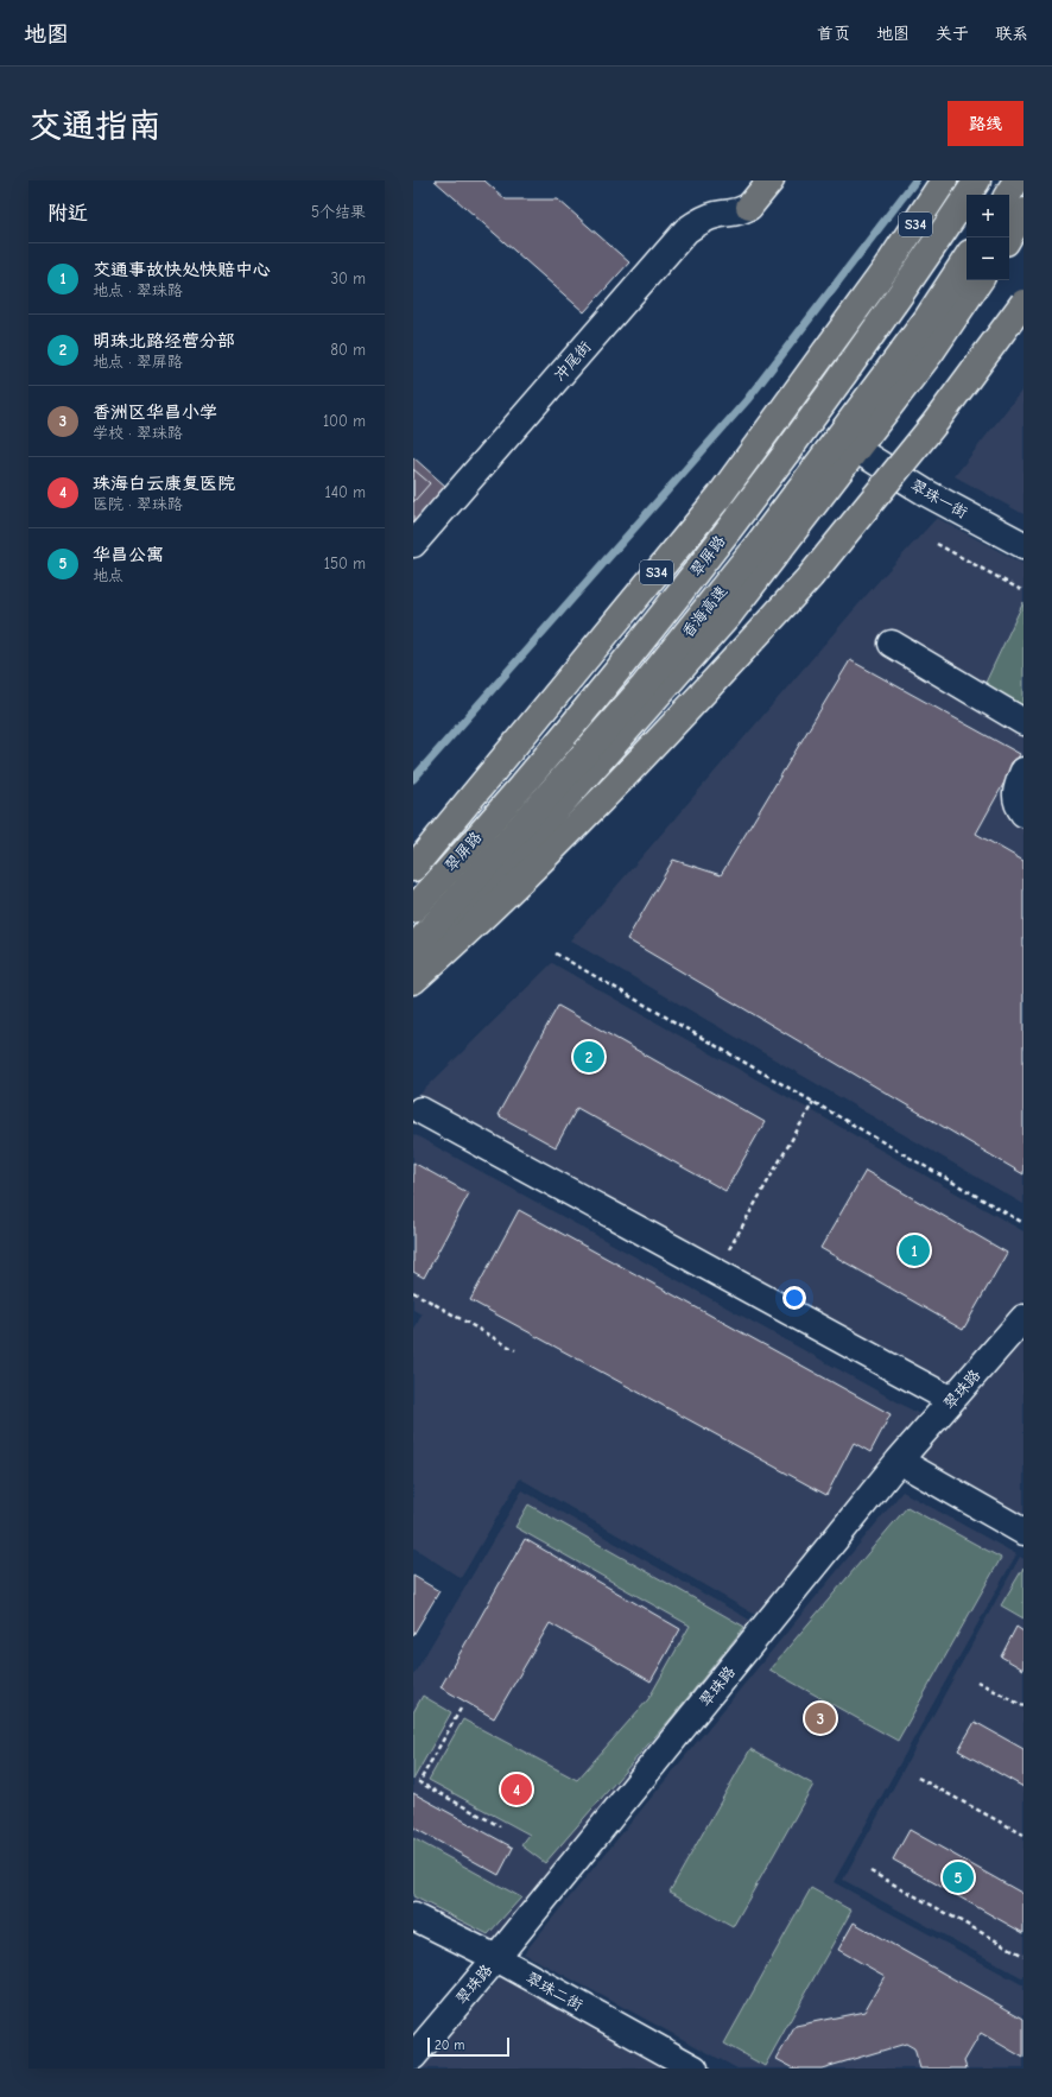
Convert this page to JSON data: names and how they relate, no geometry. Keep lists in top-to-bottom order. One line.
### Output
{"streets":{"main road":["S34","翠屏路","香海高速"],"street":["冲尾街","翠珠一街","翠珠路","翠珠二街"]},"crossings":[["翠珠路","翠珠二街"]],"scale_bar":"20 m","page":{"header":"地图","nav":["首页","地图","关于","联系"],"buttons":"路线","title":"交通指南","heading":["附近","5个结果"],"map_buttons":["+","−"],"list":[{"mark":"1","name":"交通事故快处快赔中心","note":"地点 · 翠珠路","value":"30 m"},{"mark":"2","name":"明珠北路经营分部","note":"地点 · 翠屏路","value":"80 m"},{"mark":"3","name":"香洲区华昌小学","note":"学校 · 翠珠路","value":"100 m"},{"mark":"4","name":"珠海白云康复医院","note":"医院 · 翠珠路","value":"140 m"},{"mark":"5","name":"华昌公寓","note":"地点","value":"150 m"}],"pins":["2","1","3","4","5"],"scale":"20 m"}}
